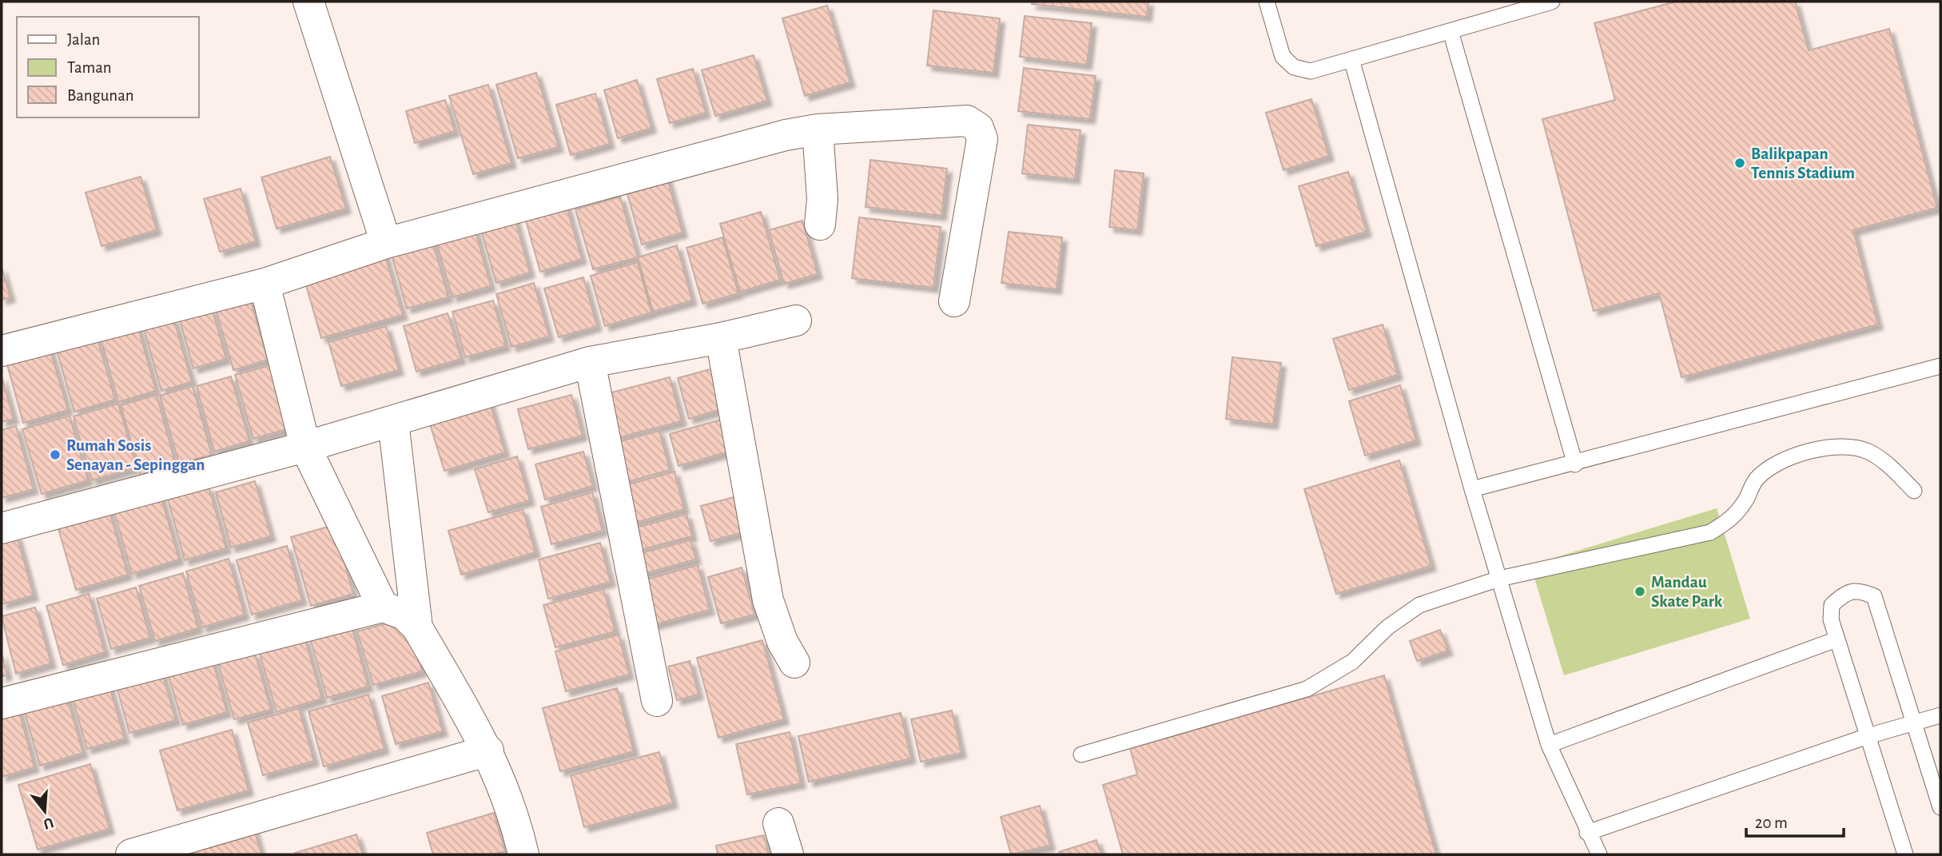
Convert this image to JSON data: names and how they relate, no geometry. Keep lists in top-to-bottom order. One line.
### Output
{"places":["Balikpapan Tennis Stadium","Rumah Sosis Senayan - Sepinggan","Mandau Skate Park"],"legend":["Jalan","Taman","Bangunan"],"scale_bar":"20 m","north":"bottom"}
